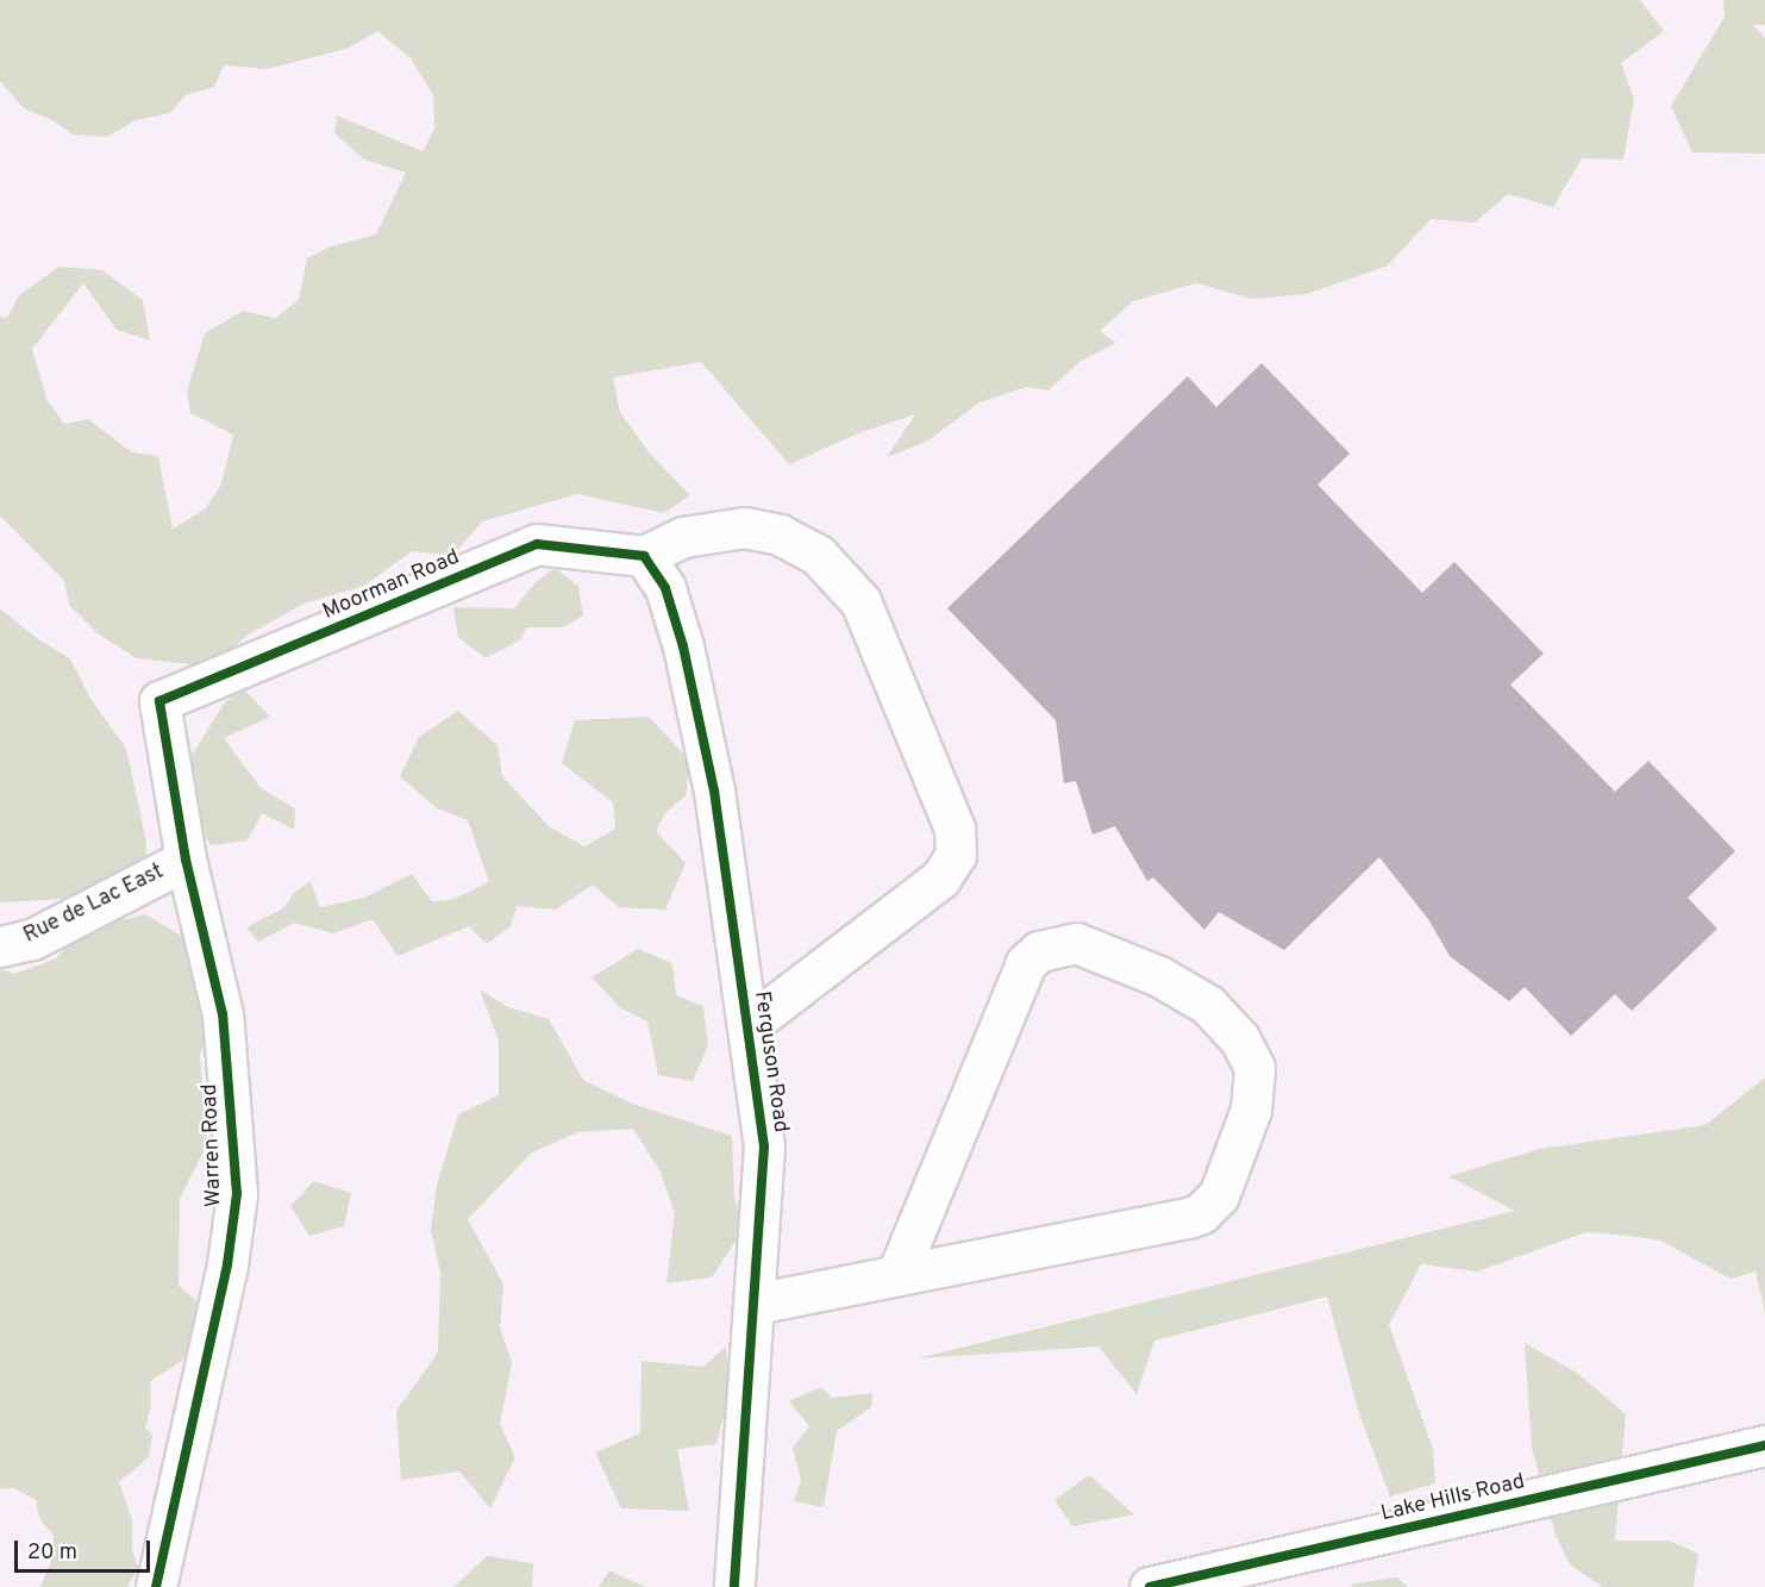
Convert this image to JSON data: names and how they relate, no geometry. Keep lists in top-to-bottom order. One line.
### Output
{"streets":{"street":["Moorman Road","Rue de Lac East","Ferguson Road","Warren Road","Lake Hills Road"]},"crossings":[["Moorman Road","Ferguson Road"],["Moorman Road","Warren Road"],["Rue de Lac East","Warren Road"]],"scale_bar":"20 m"}
